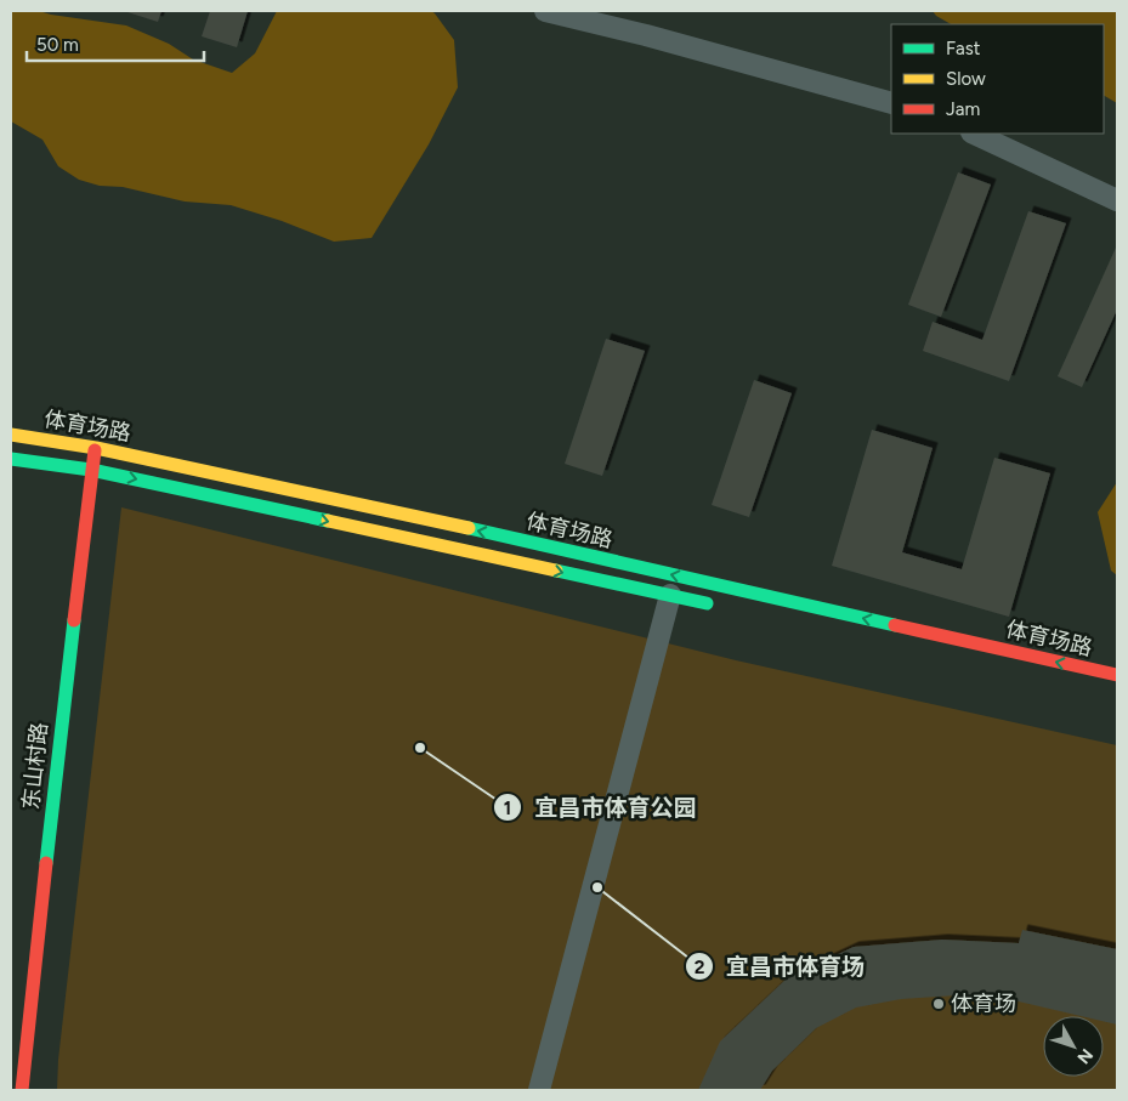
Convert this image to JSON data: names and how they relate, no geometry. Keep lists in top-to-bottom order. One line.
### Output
{"streets":{"main road":["体育场路","东山村路"]},"crossings":[["体育场路","东山村路"]],"places":["宜昌市体育公园","宜昌市体育场","体育场"],"legend":["Fast","Slow","Jam"],"scale_bar":"50 m","north":"bottom right"}
